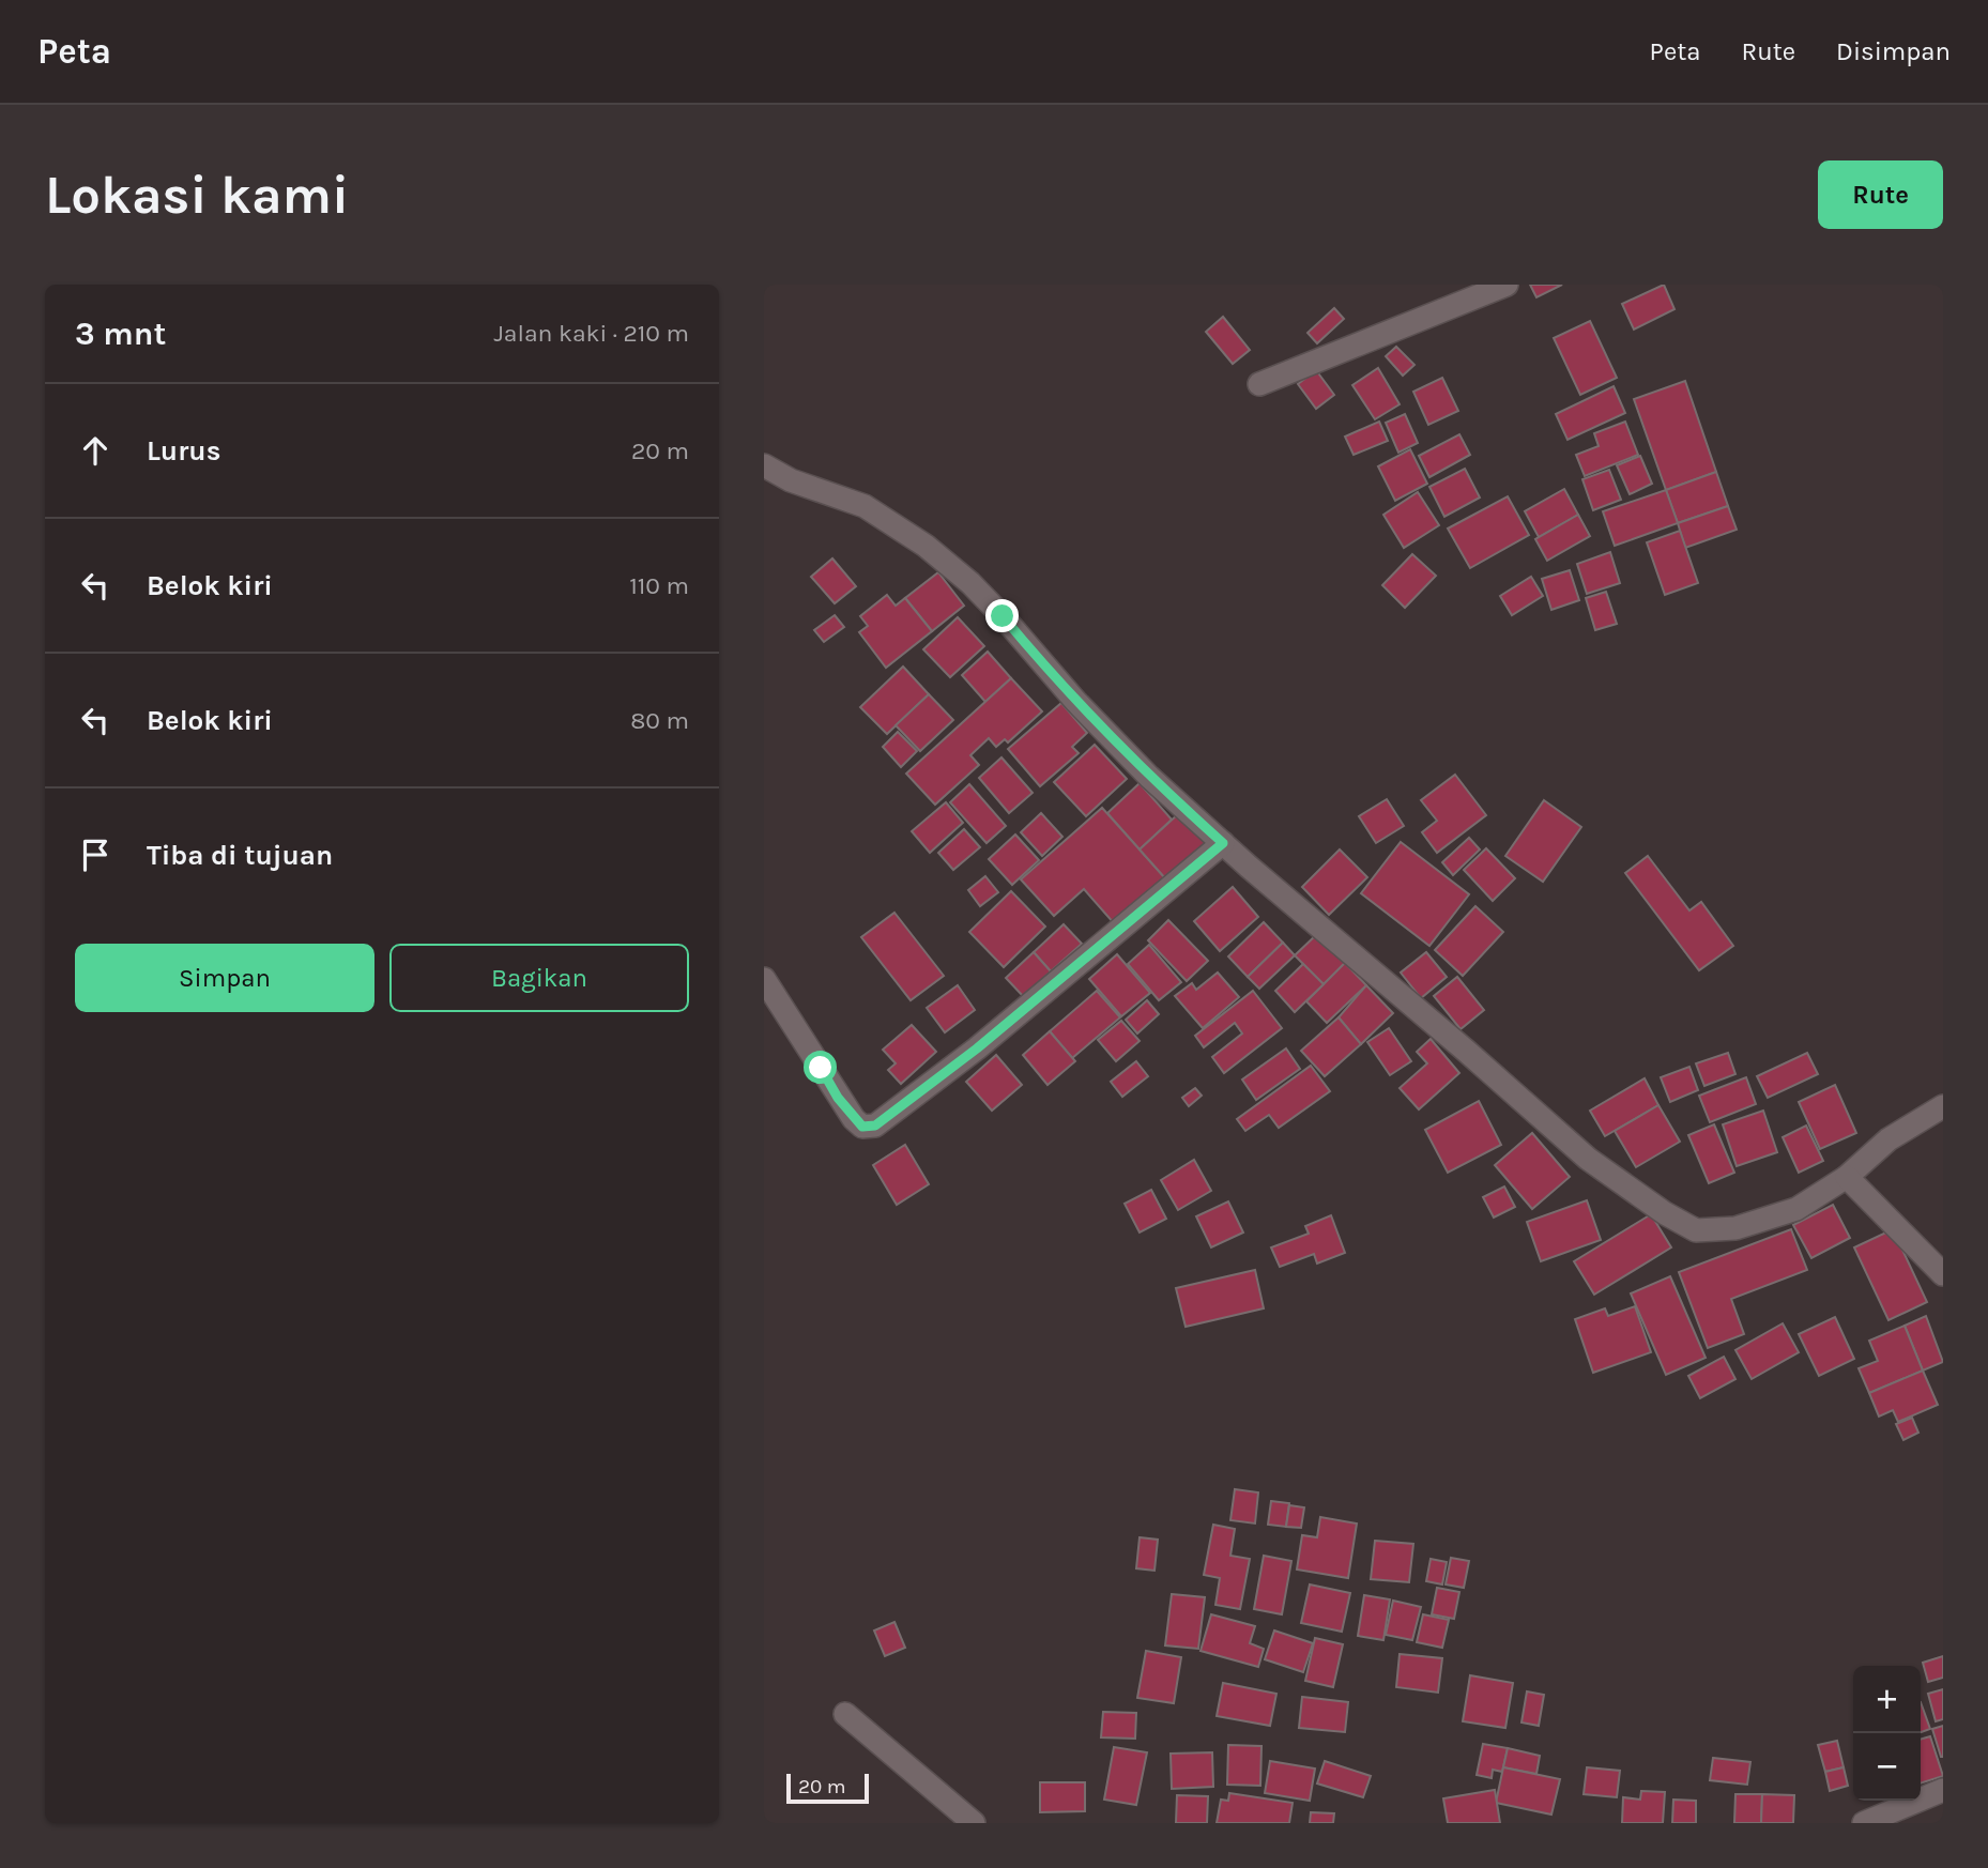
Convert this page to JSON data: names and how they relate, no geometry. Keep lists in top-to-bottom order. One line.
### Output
{"scale_bar":"20 m","page":{"header":"Peta","nav":["Peta","Rute","Disimpan"],"buttons":["Rute",["Simpan","Bagikan"]],"title":"Lokasi kami","heading":["3 mnt","Jalan kaki · 210 m"],"list":[["Lurus","20 m"],["Belok kiri","110 m"],["Belok kiri","80 m"],"Tiba di tujuan"],"map_buttons":["+","−"],"scale":"20 m"}}
